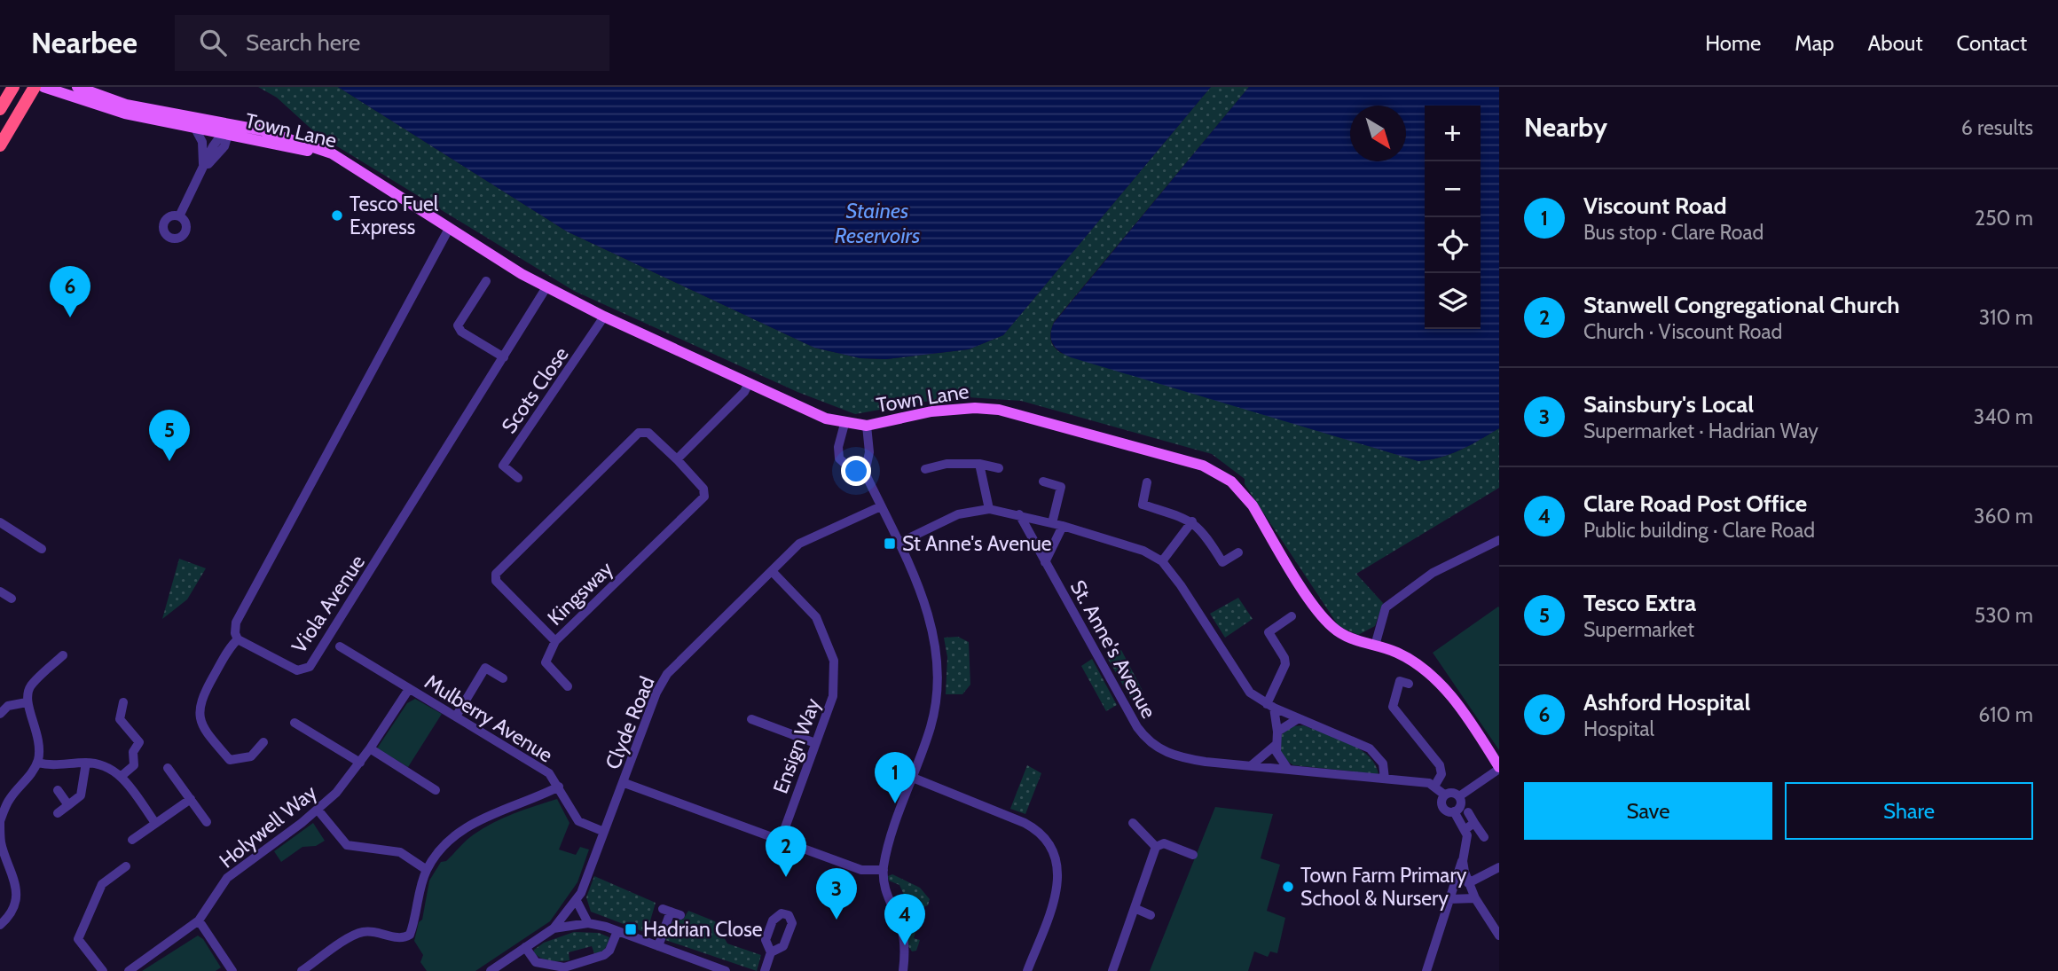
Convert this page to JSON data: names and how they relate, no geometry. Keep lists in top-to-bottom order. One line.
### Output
{"streets":{"main road":["Town Lane"],"street":["Scots Close","Kingsway","Viola Avenue","St. Anne's Avenue","Mulberry Avenue","Clyde Road","Ensign Way","Holywell Way"]},"crossings":[["Town Lane","Scots Close"],["Town Lane","Viola Avenue"],["Mulberry Avenue","Clyde Road"],["Mulberry Avenue","Holywell Way"],["Clyde Road","Ensign Way"]],"water":["Staines Reservoirs"],"places":{"other":["Tesco Fuel Express","Town Farm Primary School & Nursery"],"transit":["St Anne's Avenue","Hadrian Close"]},"north":"bottom right","page":{"header":"Nearbee","search":"Search here","nav":["Home","Map","About","Contact"],"heading":["Nearby","6 results"],"map_buttons":["+","−"],"list":[{"mark":"1","name":"Viscount Road","note":"Bus stop · Clare Road","value":"250 m"},{"mark":"2","name":"Stanwell Congregational Church","note":"Church · Viscount Road","value":"310 m"},{"mark":"3","name":"Sainsbury's Local","note":"Supermarket · Hadrian Way","value":"340 m"},{"mark":"4","name":"Clare Road Post Office","note":"Public building · Clare Road","value":"360 m"},{"mark":"5","name":"Tesco Extra","note":"Supermarket","value":"530 m"},{"mark":"6","name":"Ashford Hospital","note":"Hospital","value":"610 m"}],"pins":["6","5","1","2","3","4"],"buttons":["Save","Share"]}}
